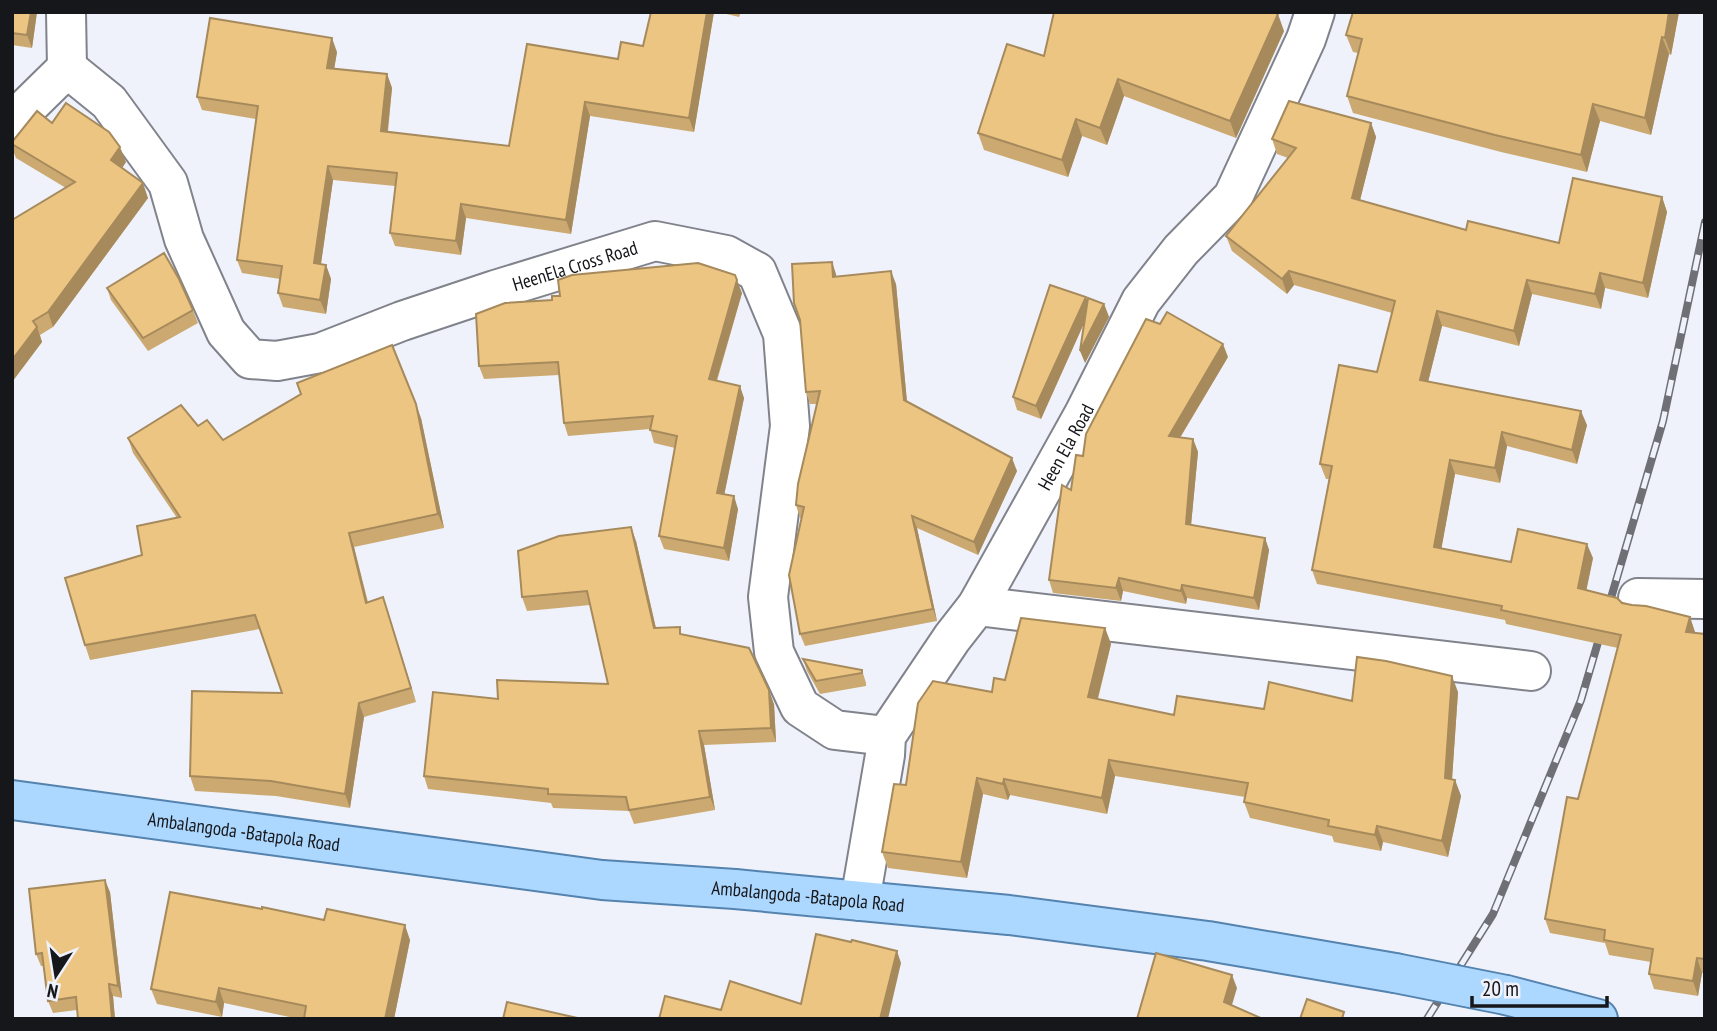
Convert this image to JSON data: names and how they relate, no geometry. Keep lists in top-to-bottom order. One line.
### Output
{"streets":{"main road":["Ambalangoda -Batapola Road"],"street":["HeenEla Cross Road","Heen Ela Road"]},"crossings":[["HeenEla Cross Road","Heen Ela Road"],["Heen Ela Road","Ambalangoda -Batapola Road"]],"scale_bar":"20 m","north":"bottom"}
